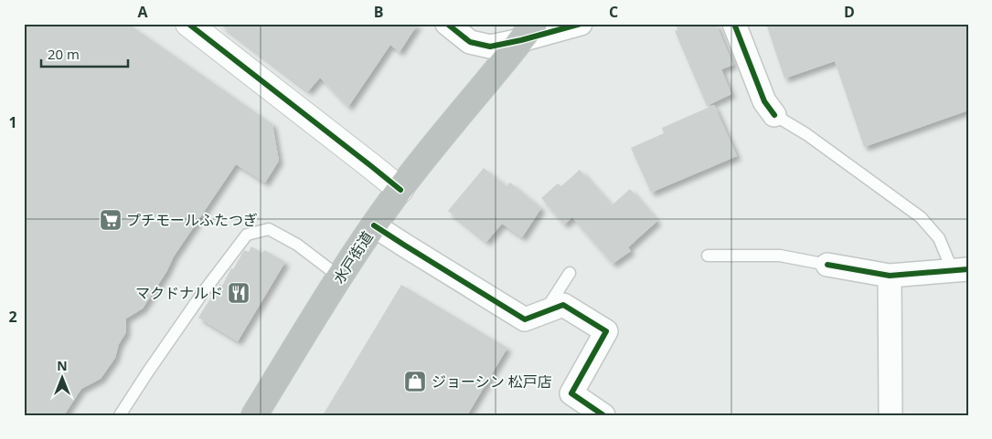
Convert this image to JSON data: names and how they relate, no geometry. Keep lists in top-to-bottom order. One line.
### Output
{"streets":{"highway":["水戸街道"]},"places":{"supermarket":["プチモールふたつぎ"],"restaurant":["マクドナルド"],"shop":["ジョーシン 松戸店"]},"scale_bar":"20 m","north":"top","grid":{"columns":["A","B","C","D"],"rows":["1","2"]}}
